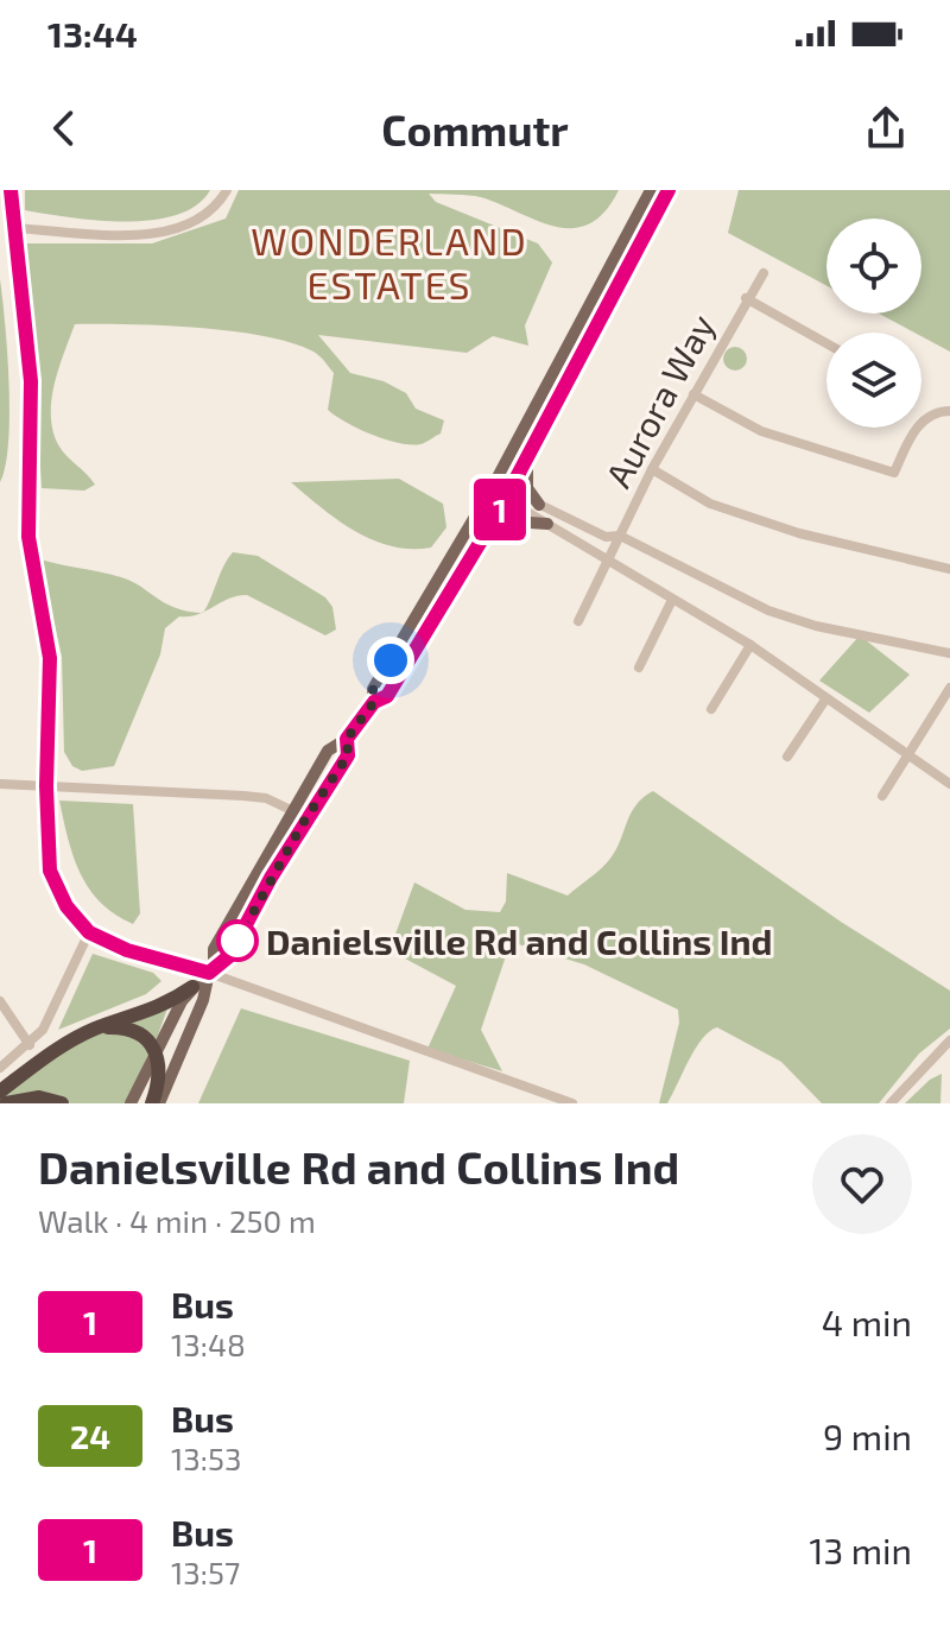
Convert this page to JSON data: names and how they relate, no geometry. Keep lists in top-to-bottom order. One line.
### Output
{"streets":{"street":["Aurora Way"]},"districts":["WONDERLAND ESTATES"],"places":["Danielsville Rd and Collins Ind"],"lines":["bus line 1"],"page":{"status":"13:44","header":"Commutr","on_map":"1","heading":["Danielsville Rd and Collins Ind","Walk · 4 min · 250 m"],"list":[{"mark":"1","name":"Bus","note":"13:48","value":"4 min"},{"mark":"24","name":"Bus","note":"13:53","value":"9 min"},{"mark":"1","name":"Bus","note":"13:57","value":"13 min"}]}}
